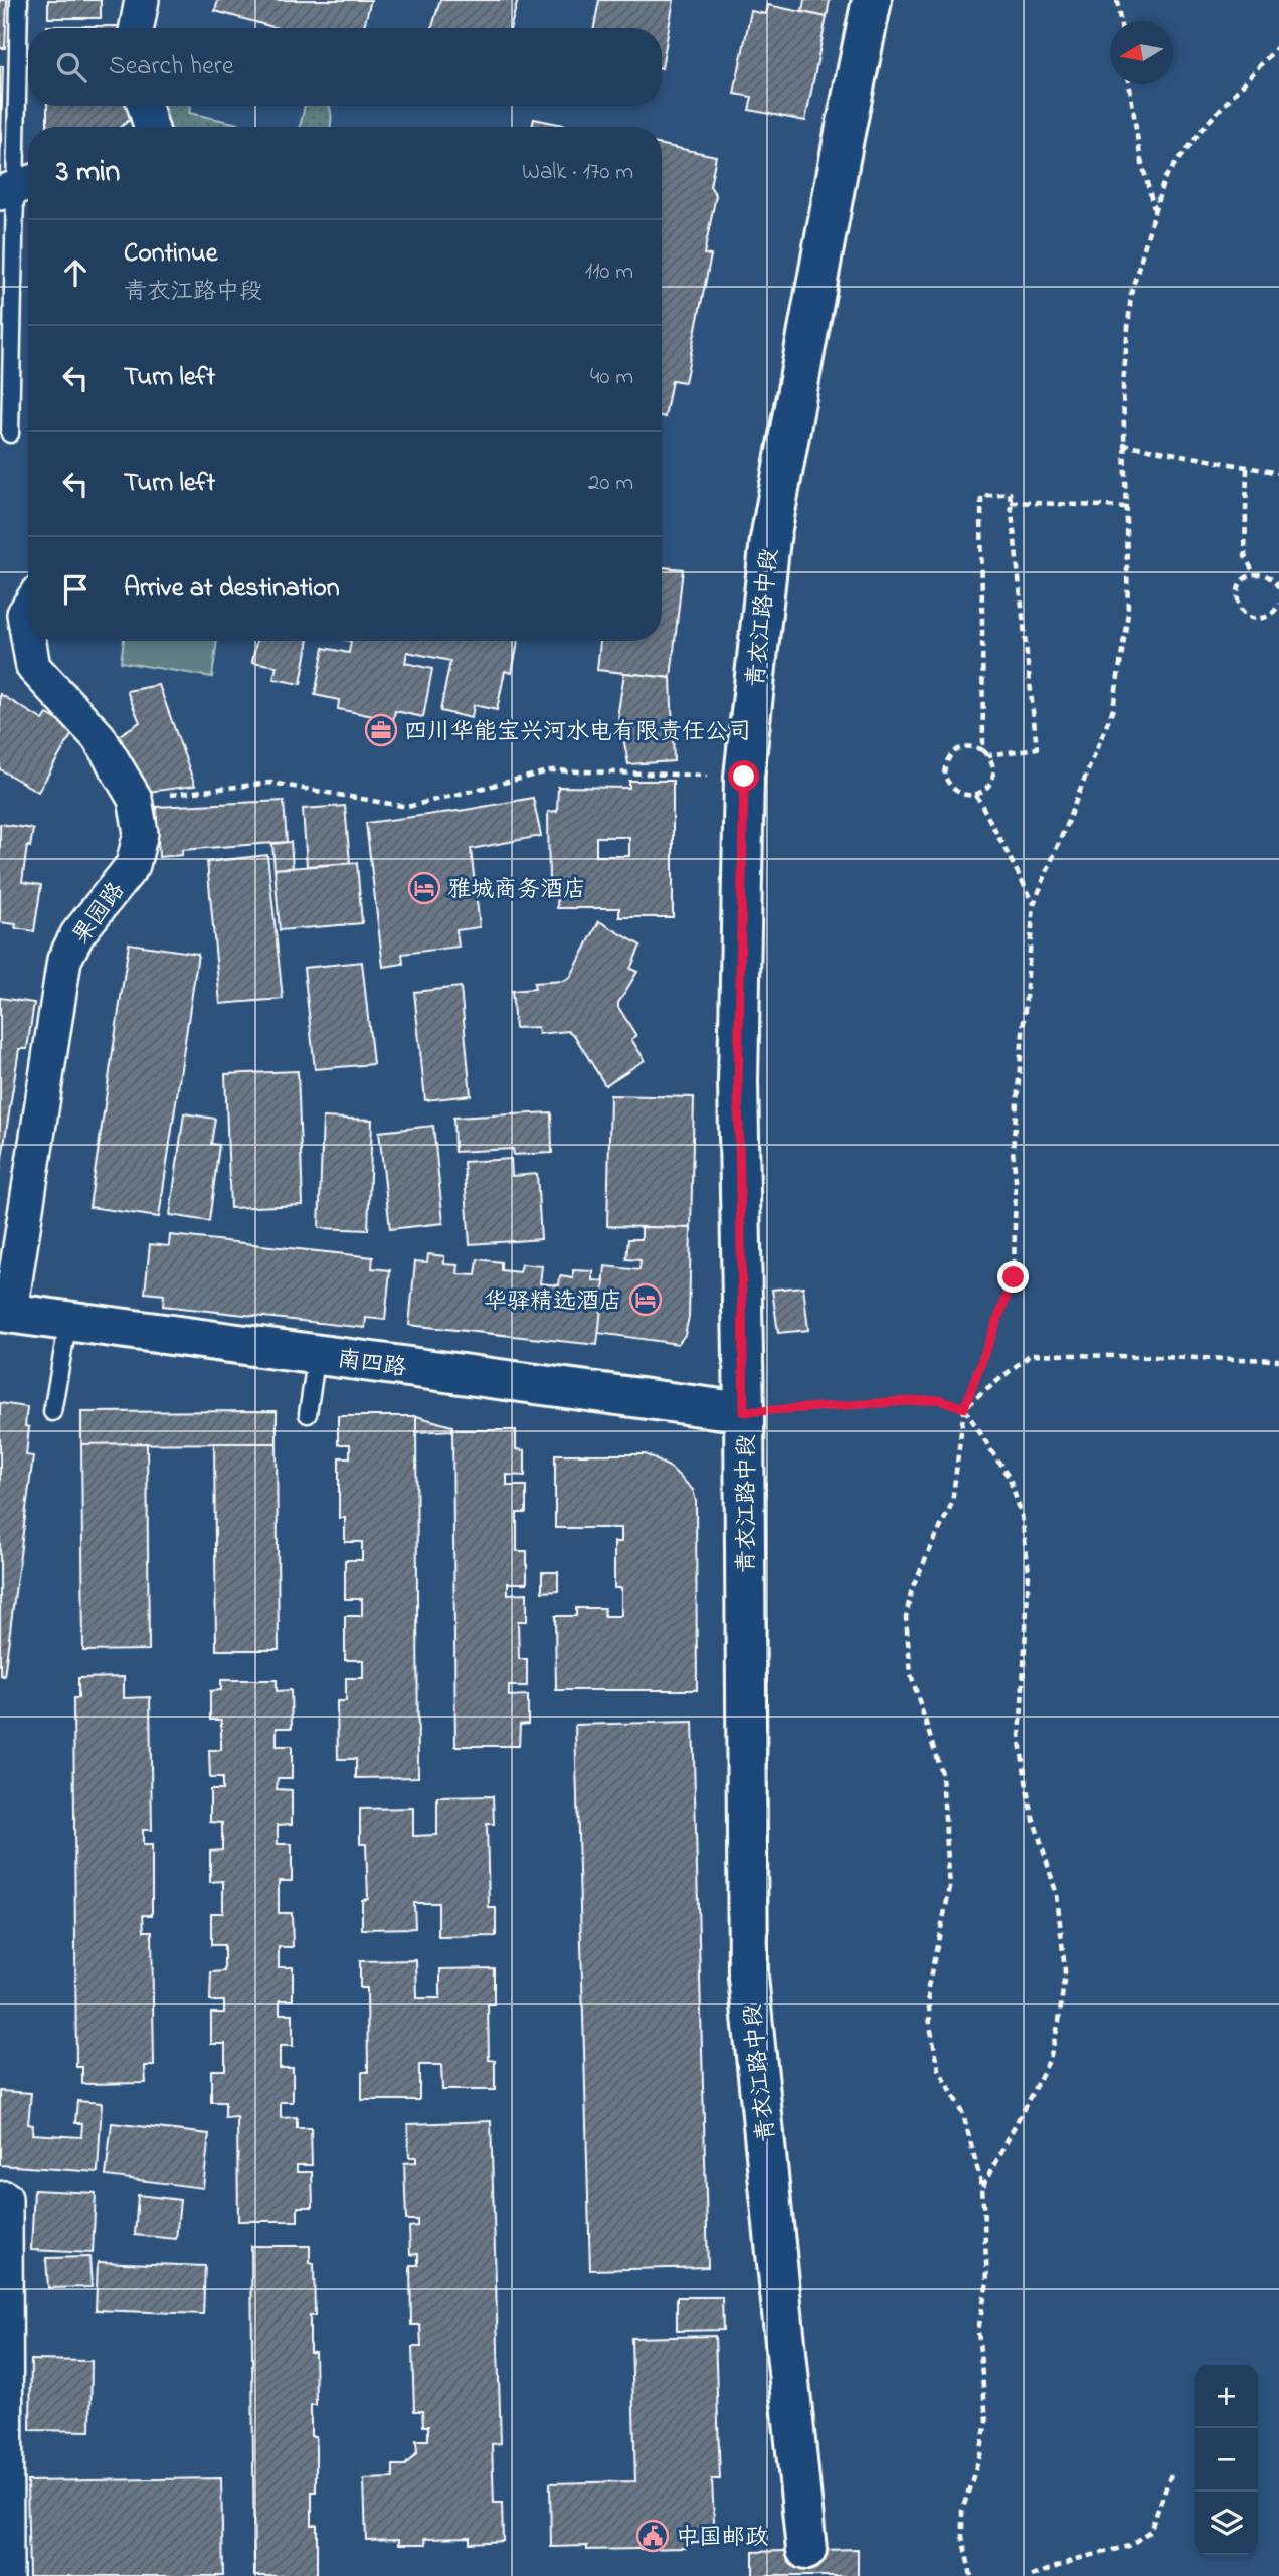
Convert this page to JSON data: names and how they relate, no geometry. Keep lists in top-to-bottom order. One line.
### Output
{"streets":{"main road":["青衣江路中段","南四路"],"street":["果园路"]},"crossings":[["青衣江路中段","南四路"],["果园路","南四路"]],"places":{"office":["四川华能宝兴河水电有限责任公司"],"hotel":["雅城商务酒店","华驿精选酒店"],"public building":["中国邮政"]},"north":"left","page":{"search":"Search here","heading":["3 min","Walk · 170 m"],"list":[["Continue","青衣江路中段","110 m"],["Turn left","40 m"],["Turn left","20 m"],"Arrive at destination"],"map_buttons":["+","−"]}}
